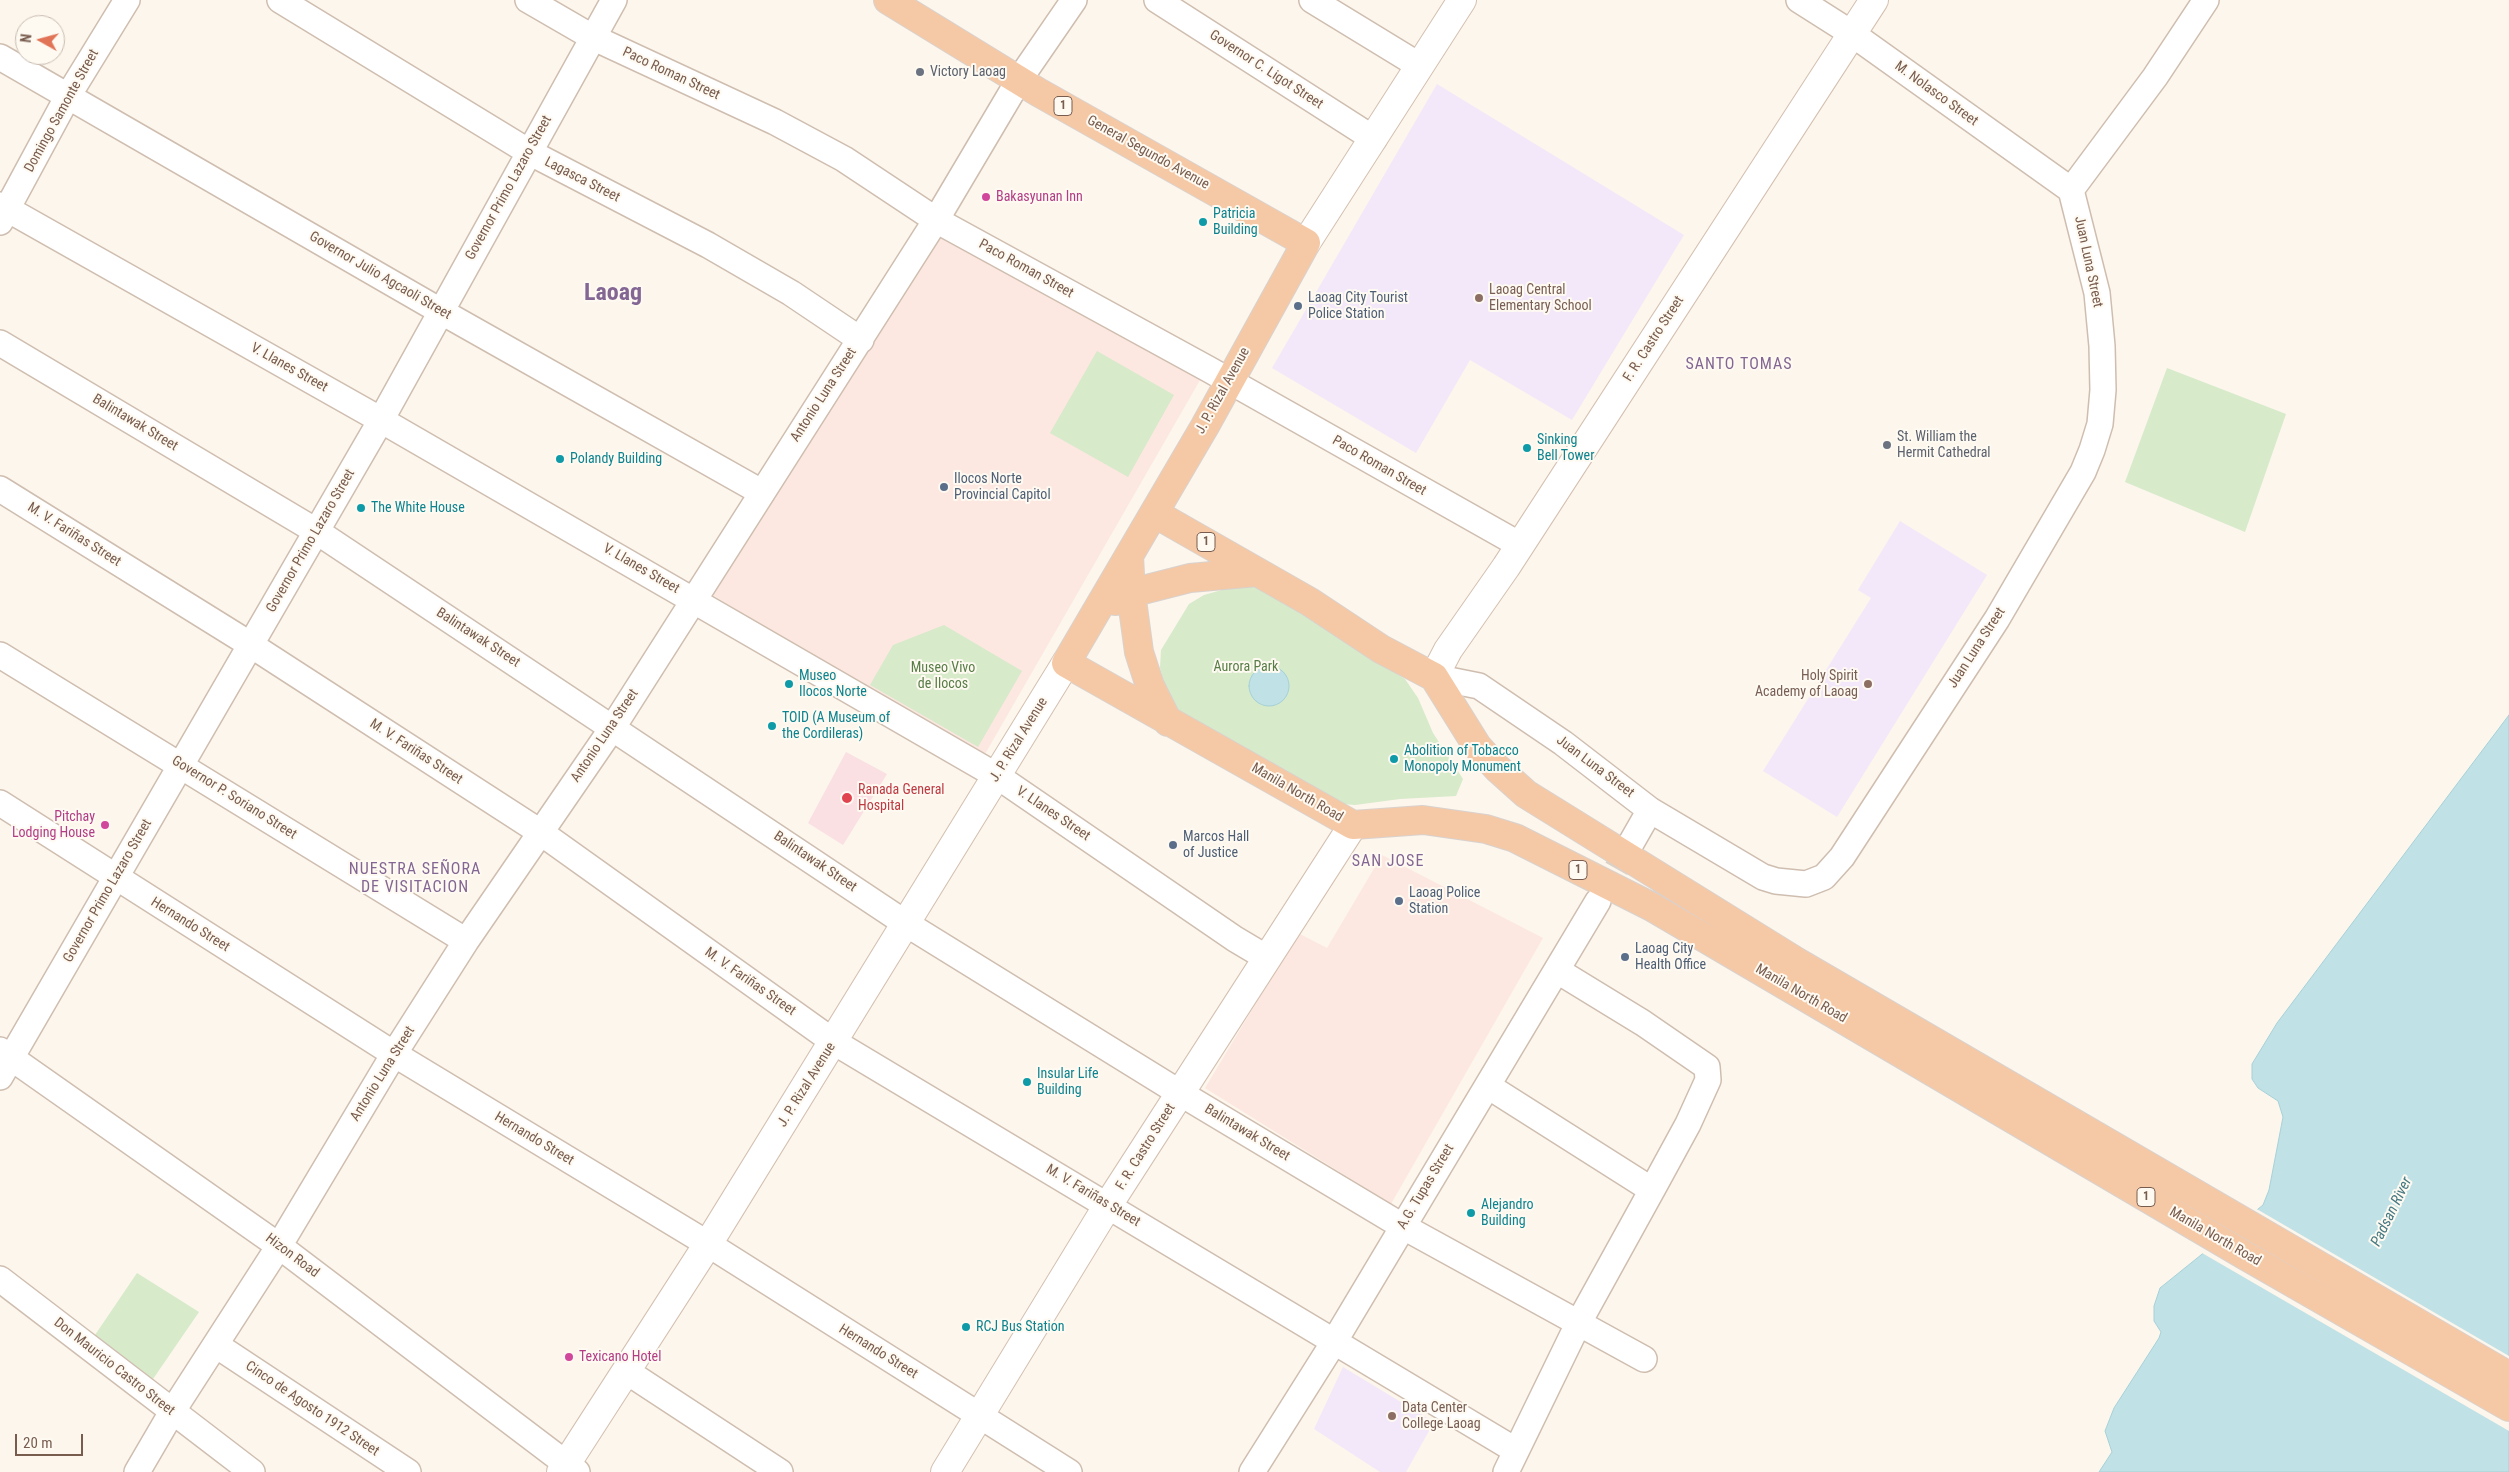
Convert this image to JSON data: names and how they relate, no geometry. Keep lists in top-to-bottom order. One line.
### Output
{"streets":{"highway":["1","General Segundo Avenue","J. P. Rizal Avenue","Manila North Road"],"main road":["F. R. Castro Street"],"street":["Governor C. Ligot Street","Paco Roman Street","M. Nolasco Street","Domingo Samonte Street","Lagasca Street","Governor Primo Lazaro Street","Juan Luna Street","Governor Julio Agcaoli Street","V. Llanes Street","Antonio Luna Street","Balintawak Street","M. V. Fariñas Street","Governor P. Soriano Street","Hernando Street","A.G. Tupas Street","Hizon Road","Don Mauricio Castro Street","Cinco de Agosto 1912 Street"]},"crossings":[["Governor C. Ligot Street","J. P. Rizal Avenue"],["Paco Roman Street","Governor Primo Lazaro Street"],["Paco Roman Street","F. R. Castro Street"],["Paco Roman Street","J. P. Rizal Avenue"],["Paco Roman Street","Antonio Luna Street"],["M. Nolasco Street","Juan Luna Street"],["M. Nolasco Street","F. R. Castro Street"],["1","Juan Luna Street"],["1","F. R. Castro Street"],["1","J. P. Rizal Avenue"],["1","Manila North Road"],["Domingo Samonte Street","Governor Julio Agcaoli Street"],["Domingo Samonte Street","V. Llanes Street"],["General Segundo Avenue","J. P. Rizal Avenue"],["General Segundo Avenue","Antonio Luna Street"],["Lagasca Street","Governor Primo Lazaro Street"],["Lagasca Street","Antonio Luna Street"],["Governor Primo Lazaro Street","Governor Julio Agcaoli Street"],["Governor Primo Lazaro Street","V. Llanes Street"],["Governor Primo Lazaro Street","Balintawak Street"],["Governor Primo Lazaro Street","M. V. Fariñas Street"],["Governor Primo Lazaro Street","Governor P. Soriano Street"],["Governor Primo Lazaro Street","Hernando Street"],["Governor Primo Lazaro Street","Hizon Road"],["Juan Luna Street","F. R. Castro Street"],["Juan Luna Street","Manila North Road"],["Governor Julio Agcaoli Street","Antonio Luna Street"],["F. R. Castro Street","V. Llanes Street"],["F. R. Castro Street","Balintawak Street"],["F. R. Castro Street","M. V. Fariñas Street"],["F. R. Castro Street","Manila North Road"],["F. R. Castro Street","Hernando Street"],["V. Llanes Street","J. P. Rizal Avenue"],["V. Llanes Street","Antonio Luna Street"],["J. P. Rizal Avenue","Balintawak Street"],["J. P. Rizal Avenue","M. V. Fariñas Street"],["J. P. Rizal Avenue","Manila North Road"],["J. P. Rizal Avenue","Hernando Street"],["J. P. Rizal Avenue","Hizon Road"],["Antonio Luna Street","Balintawak Street"],["Antonio Luna Street","M. V. Fariñas Street"],["Antonio Luna Street","Governor P. Soriano Street"],["Antonio Luna Street","Hernando Street"],["Antonio Luna Street","Hizon Road"],["Antonio Luna Street","Don Mauricio Castro Street"],["Antonio Luna Street","Cinco de Agosto 1912 Street"],["Balintawak Street","A.G. Tupas Street"],["M. V. Fariñas Street","A.G. Tupas Street"]],"districts":["Laoag","SANTO TOMAS","SAN JOSE","NUESTRA SEÑORA DE VISITACION"],"water":["Padsan River"],"parks":["Aurora Park","Museo Vivo de Ilocos"],"places":["Victory Laoag","Bakasyunan Inn","Patricia Building","Laoag Central Elementary School","Laoag City Tourist Police Station","St. William the Hermit Cathedral","Sinking Bell Tower","Polandy Building","Ilocos Norte Provincial Capitol","The White House","Museo Ilocos Norte","Holy Spirit Academy of Laoag","TOID (A Museum of the Cordileras)","Abolition of Tobacco Monopoly Monument","Ranada General Hospital","Pitchay Lodging House","Marcos Hall of Justice","Laoag Police Station","Laoag City Health Office","Insular Life Building","Alejandro Building","RCJ Bus Station","Texicano Hotel","Data Center College Laoag"],"scale_bar":"20 m","north":"left"}
